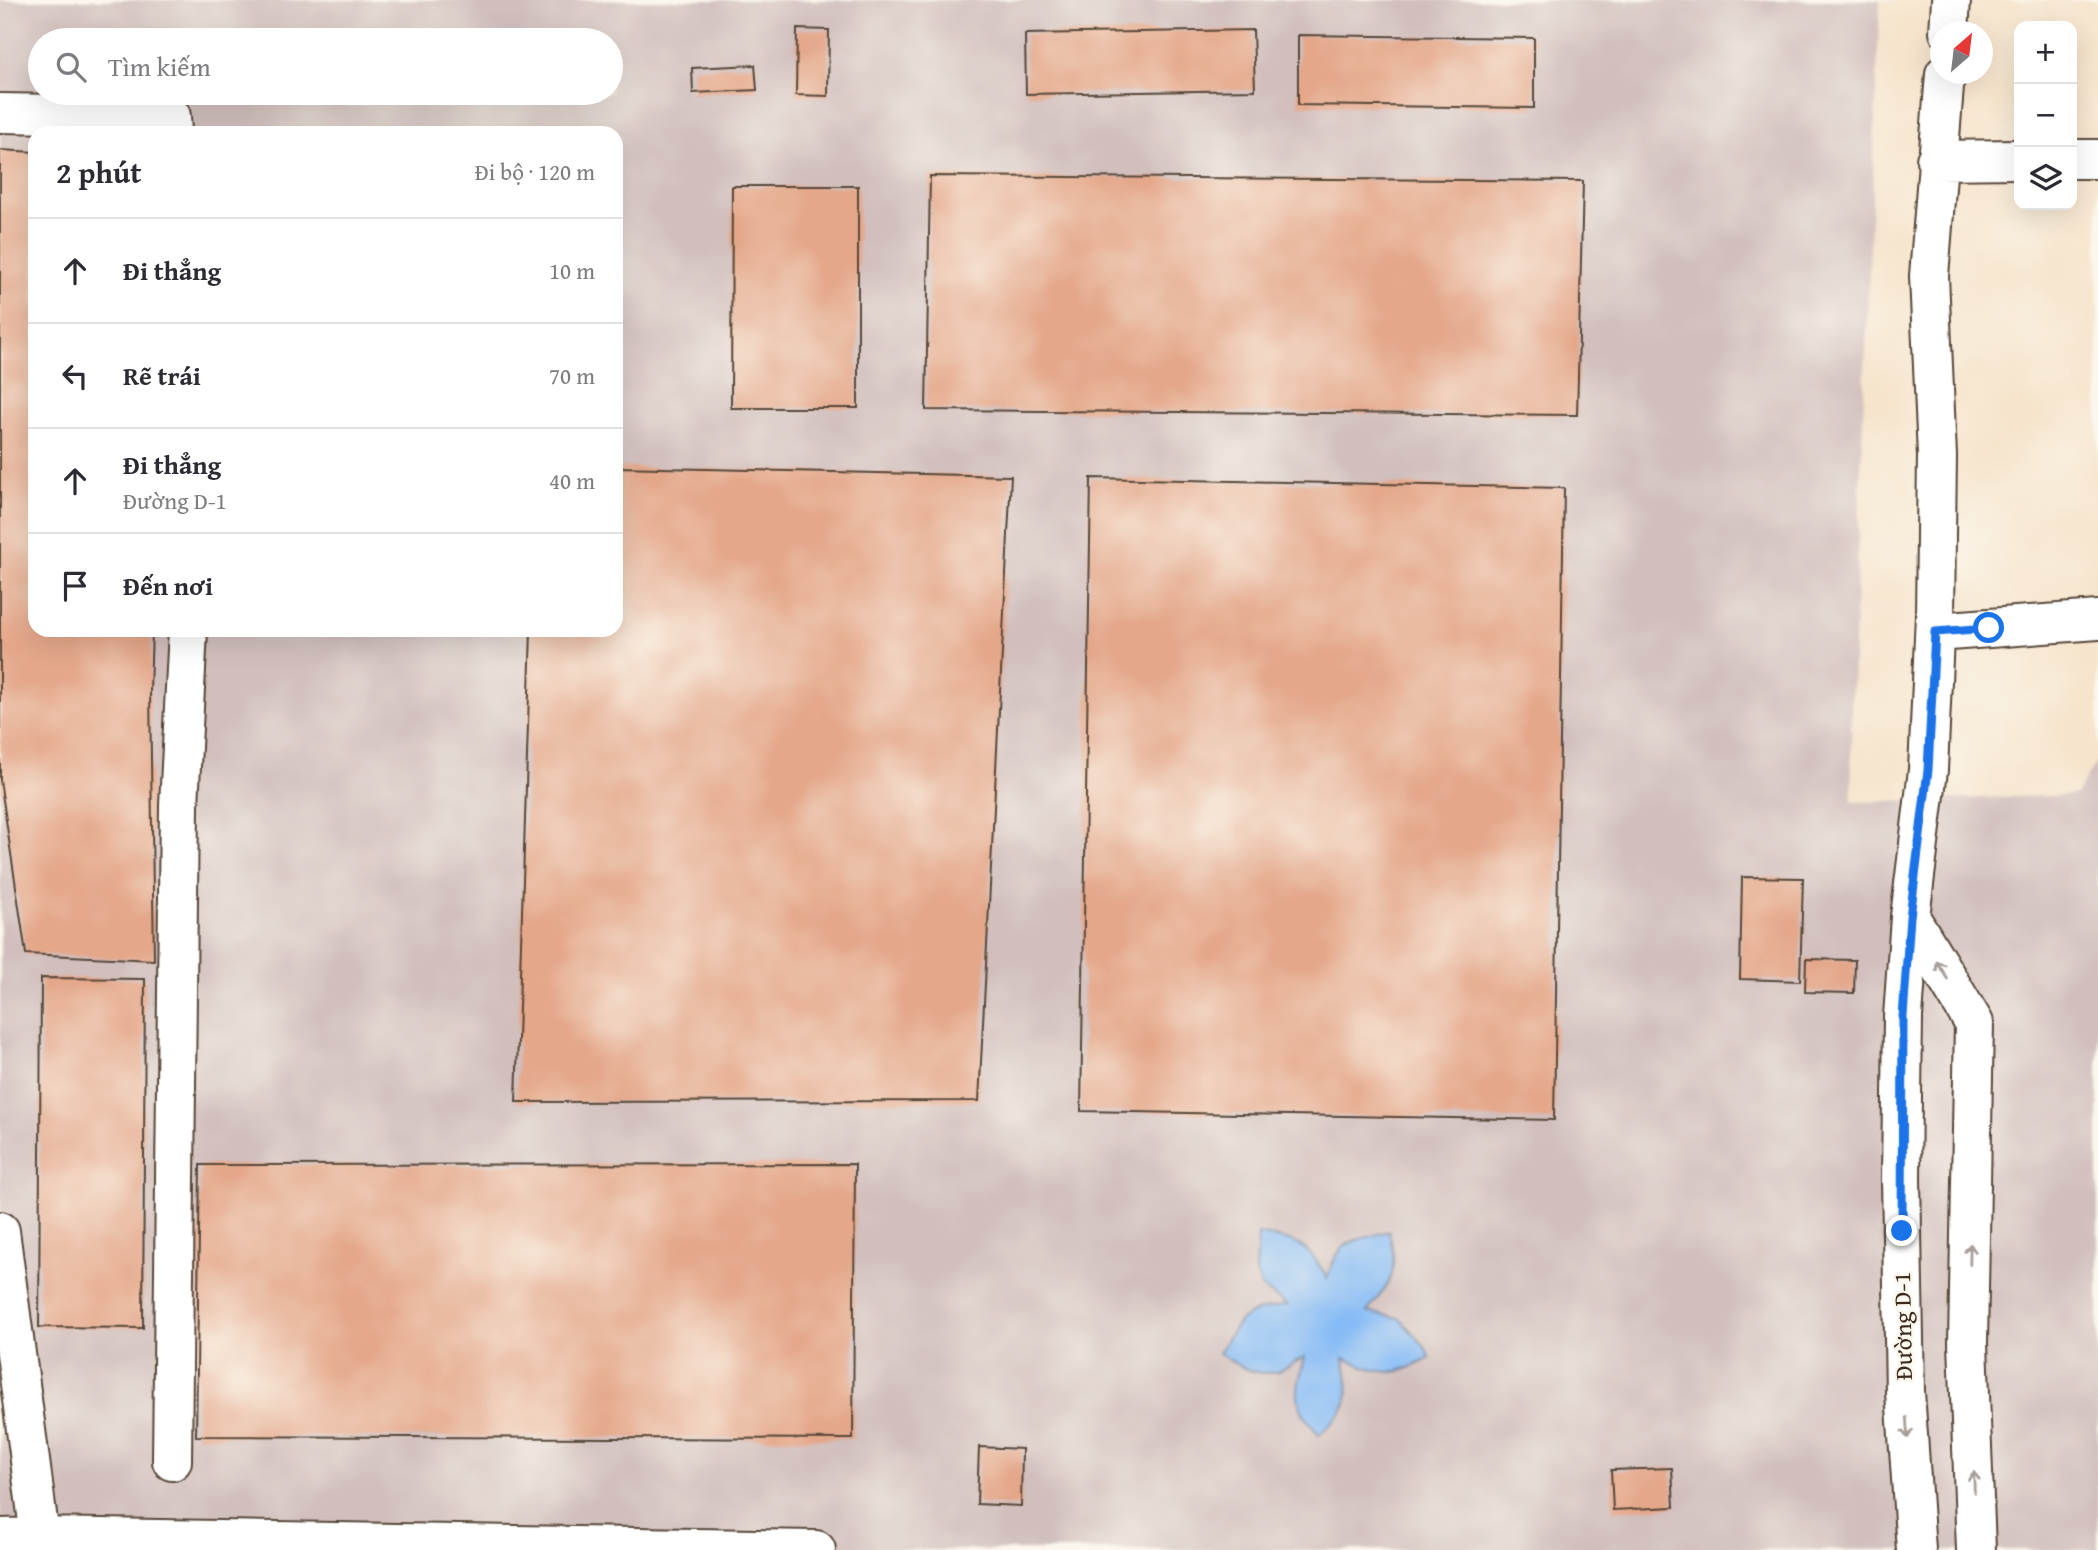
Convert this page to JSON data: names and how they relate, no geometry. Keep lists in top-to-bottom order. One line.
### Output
{"streets":{"street":["Đường D-1"]},"north":"top right","page":{"map_buttons":["+","−"],"search":"Tìm kiếm","heading":["2 phút","Đi bộ · 120 m"],"list":[["Đi thẳng","10 m"],["Rẽ trái","70 m"],["Đi thẳng","Đường D-1","40 m"],"Đến nơi"]}}
